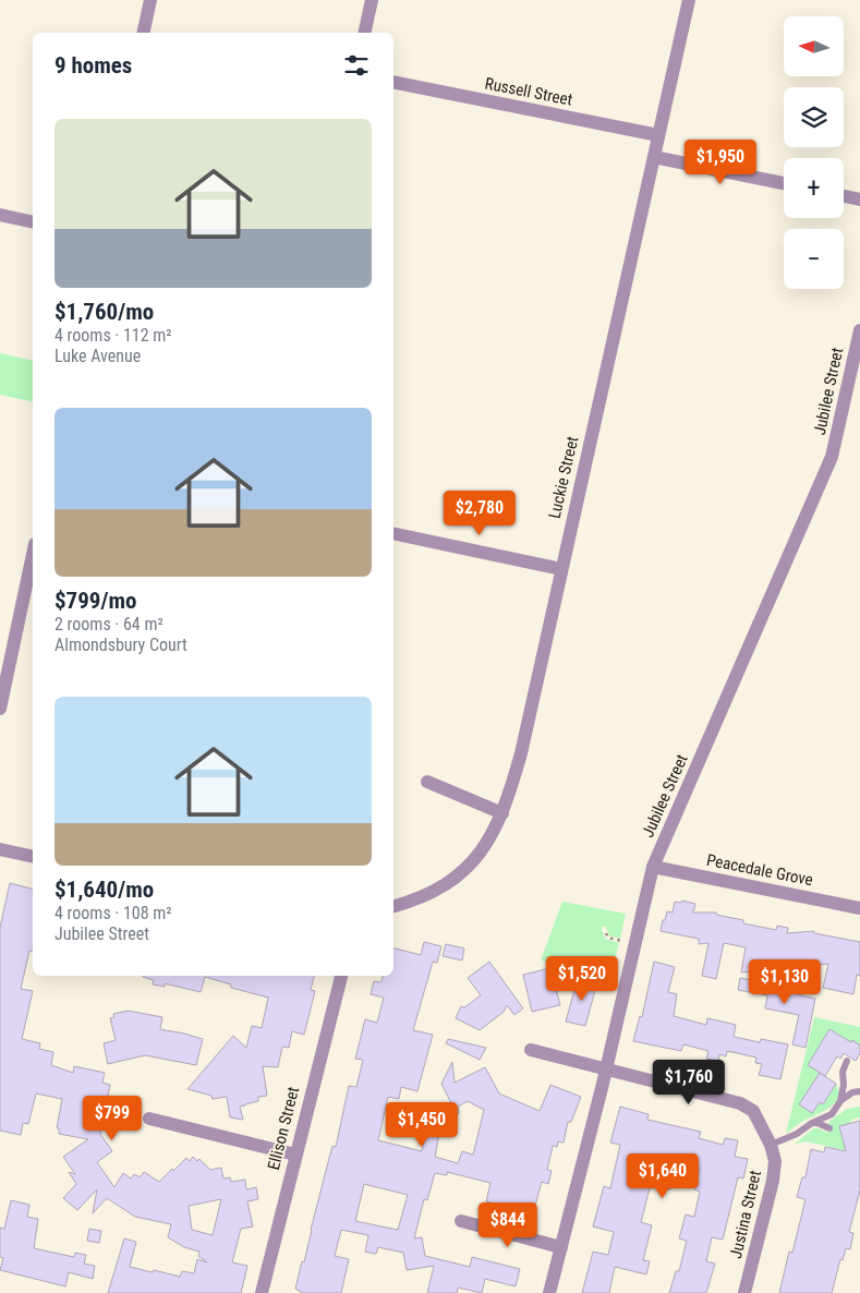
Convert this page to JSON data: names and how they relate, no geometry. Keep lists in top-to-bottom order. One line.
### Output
{"streets":{"street":["Russell Street","Jubilee Street","Luckie Street","Peacedale Grove","Ellison Street","Justina Street"]},"crossings":[["Russell Street","Luckie Street"],["Jubilee Street","Peacedale Grove"]],"north":"left","page":{"map_buttons":["+","−"],"heading":"9 homes","list":[{"name":"$1,760/mo","note":"4 rooms · 112 m² · Luke Avenue"},{"name":"$799/mo","note":"2 rooms · 64 m² · Almondsbury Court"},{"name":"$1,640/mo","note":"4 rooms · 108 m² · Jubilee Street"}],"price":["$1,950","$2,780","$1,520","$1,130","$1,760","$799","$1,450","$1,640","$844"]}}
